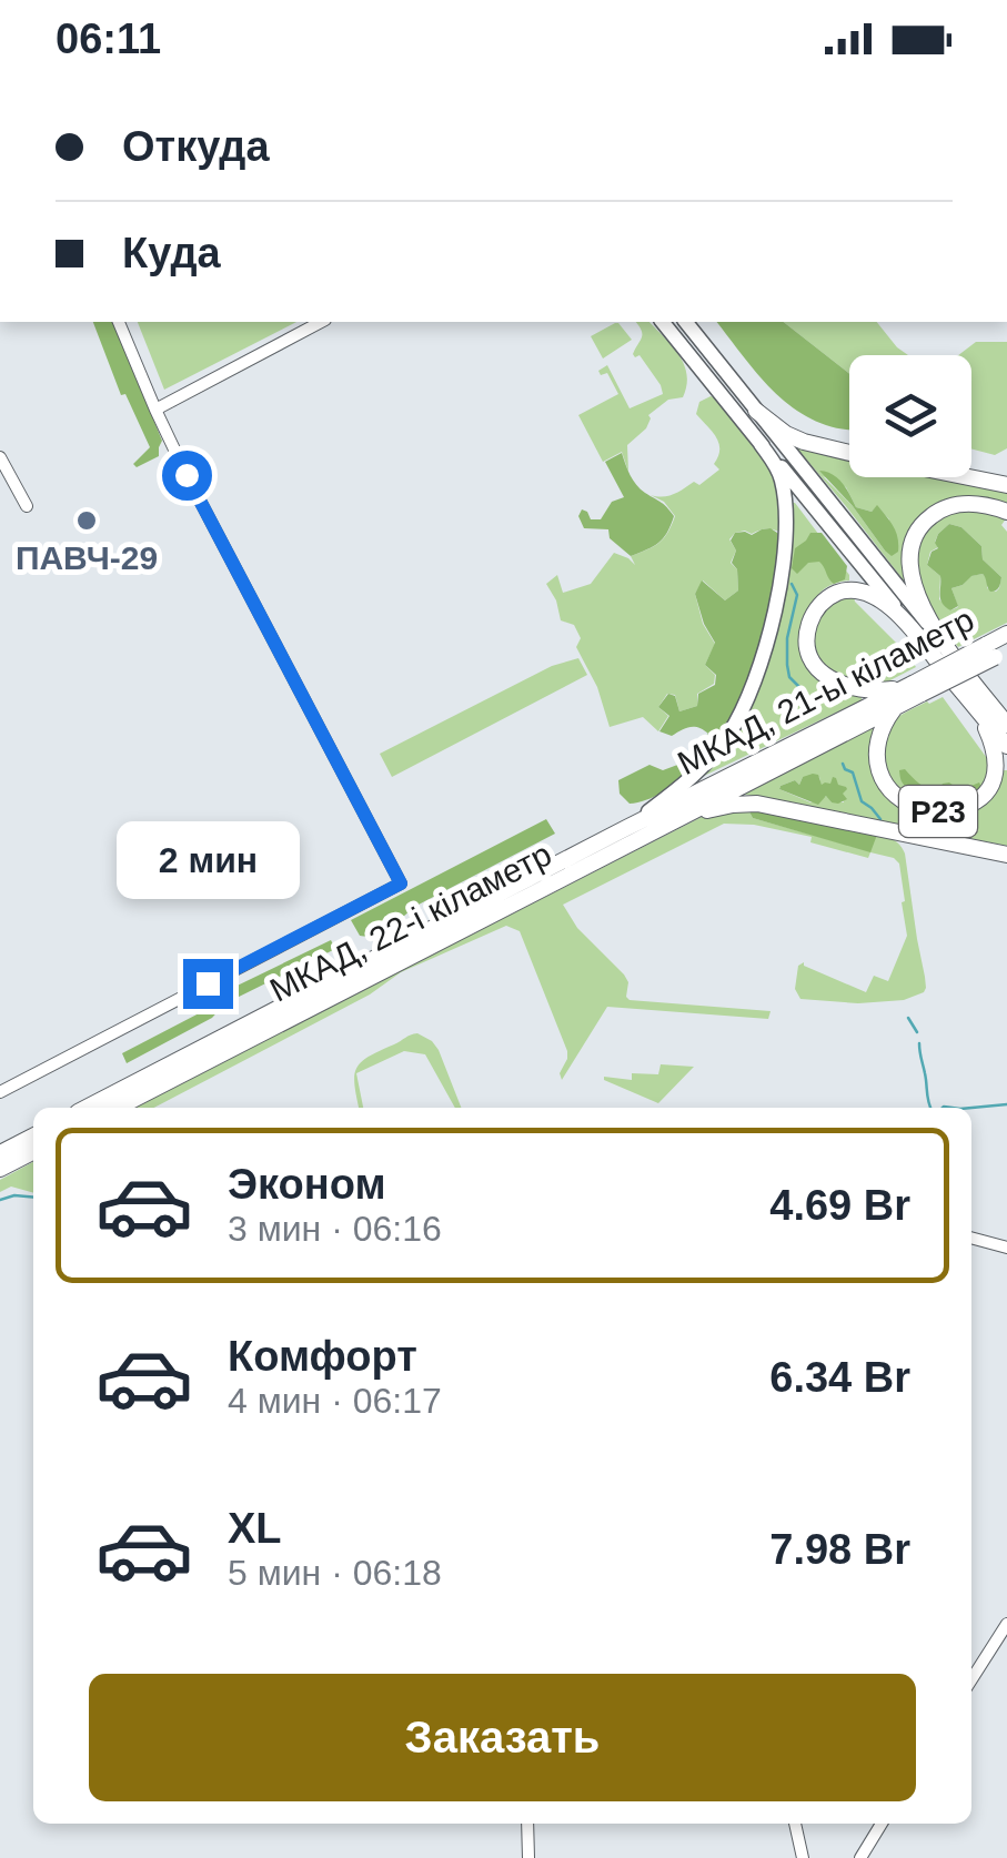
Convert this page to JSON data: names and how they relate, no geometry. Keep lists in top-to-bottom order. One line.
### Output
{"streets":{"highway":["МКАД, 21-ы кіламетр","Р23","МКАД, 22-і кіламетр"]},"crossings":[["МКАД, 21-ы кіламетр","Р23"],["МКАД, 21-ы кіламетр","МКАД, 22-і кіламетр"],["Р23","МКАД, 22-і кіламетр"]],"places":["ПАВЧ-29"],"page":{"status":"06:11","banner":["Откуда","Куда"],"bubble":"2 мин","list":[{"name":"Эконом","note":"3 мин · 06:16","value":"4.69 Br"},{"name":"Комфорт","note":"4 мин · 06:17","value":"6.34 Br"},{"name":"XL","note":"5 мин · 06:18","value":"7.98 Br"}],"buttons":"Заказать"}}
